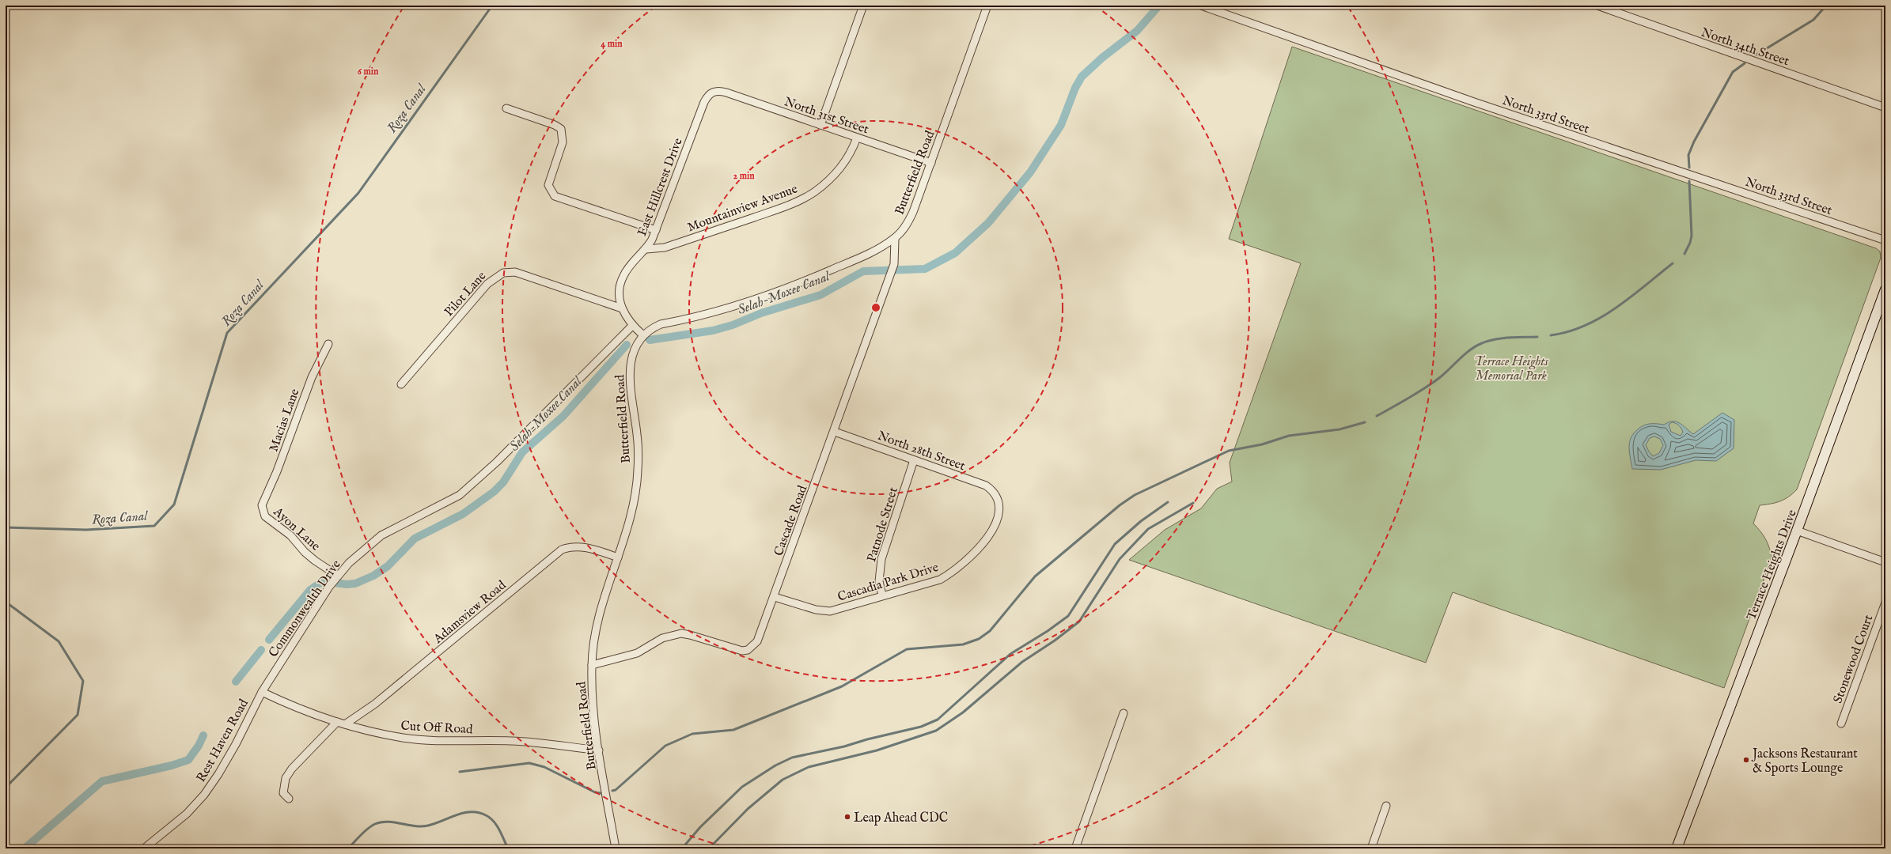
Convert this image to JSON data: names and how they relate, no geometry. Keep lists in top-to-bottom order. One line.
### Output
{"streets":{"main road":["Terrace Heights Drive"],"street":["North 34th Street","North 33rd Street","North 31st Street","Butterfield Road","East Hillcrest Drive","Mountainview Avenue","Pilot Lane","Macias Lane","North 28th Street","Cascade Road","Patnode Street","Ayon Lane","Cascadia Park Drive","Commonwealth Drive","Adamsview Road","Stonewood Court","Cut Off Road","Rest Haven Road"]},"crossings":[["North 31st Street","Butterfield Road"],["North 31st Street","East Hillcrest Drive"],["North 31st Street","Mountainview Avenue"],["Butterfield Road","East Hillcrest Drive"],["Butterfield Road","Cascade Road"],["Butterfield Road","Adamsview Road"],["Butterfield Road","Cut Off Road"],["East Hillcrest Drive","Mountainview Avenue"],["East Hillcrest Drive","Pilot Lane"],["East Hillcrest Drive","Commonwealth Drive"],["Macias Lane","Ayon Lane"],["North 28th Street","Cascade Road"],["North 28th Street","Patnode Street"],["North 28th Street","Cascadia Park Drive"],["Cascade Road","Cascadia Park Drive"],["Patnode Street","Cascadia Park Drive"],["Ayon Lane","Commonwealth Drive"],["Commonwealth Drive","Cut Off Road"],["Commonwealth Drive","Rest Haven Road"],["Adamsview Road","Cut Off Road"],["Cut Off Road","Rest Haven Road"]],"water":["Roza Canal","Selah-Moxee Canal"],"parks":["Terrace Heights Memorial Park"],"places":["Jacksons Restaurant & Sports Lounge","Leap Ahead CDC"],"rings":["4 min","6 min","2 min"]}
